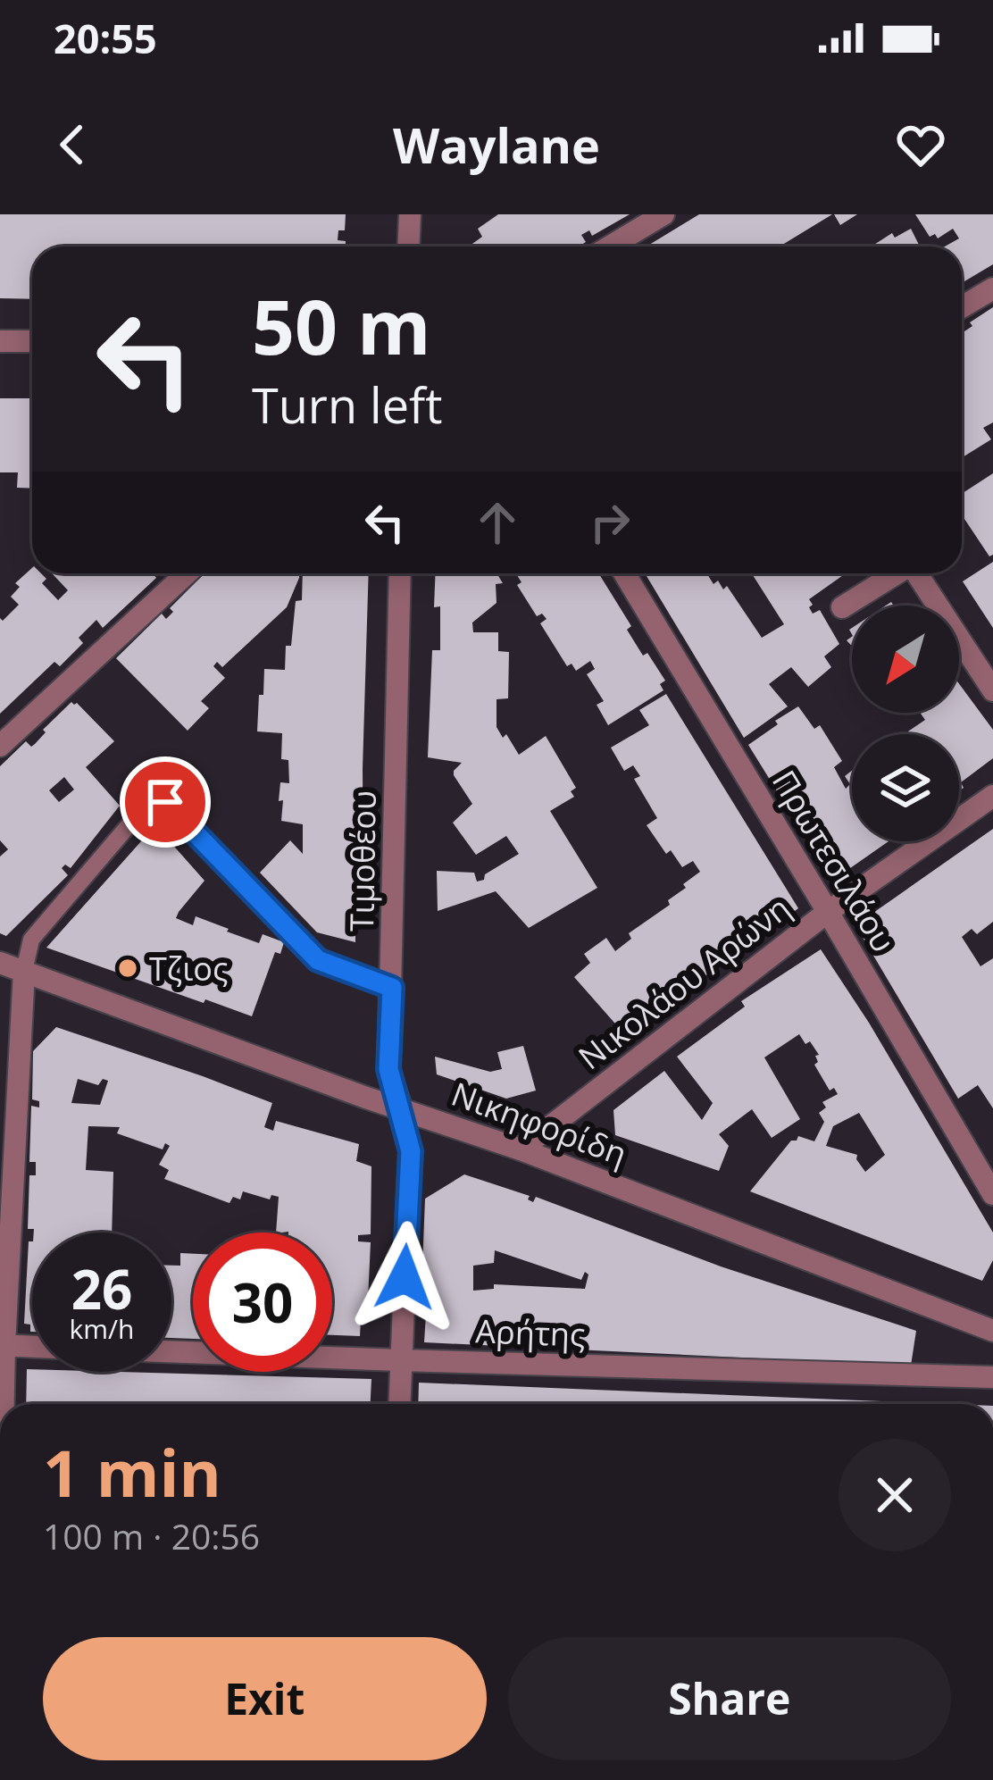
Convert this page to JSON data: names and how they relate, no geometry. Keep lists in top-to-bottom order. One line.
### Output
{"streets":{"street":["Τιμοθέου","Πρωτεσιλάου","Νικολάου Αρώνη","Νικηφορίδη","Αρήτης"]},"crossings":[["Τιμοθέου","Νικηφορίδη"],["Τιμοθέου","Αρήτης"],["Πρωτεσιλάου","Νικολάου Αρώνη"],["Νικολάου Αρώνη","Νικηφορίδη"]],"places":["Τζιος"],"north":"bottom left","page":{"status":"20:55","header":"Waylane","turn":["50 m","Turn left"],"speed":"26 km/h","limit":"30","heading":["1 min","100 m · 20:56"],"buttons":["Exit","Share"]}}
